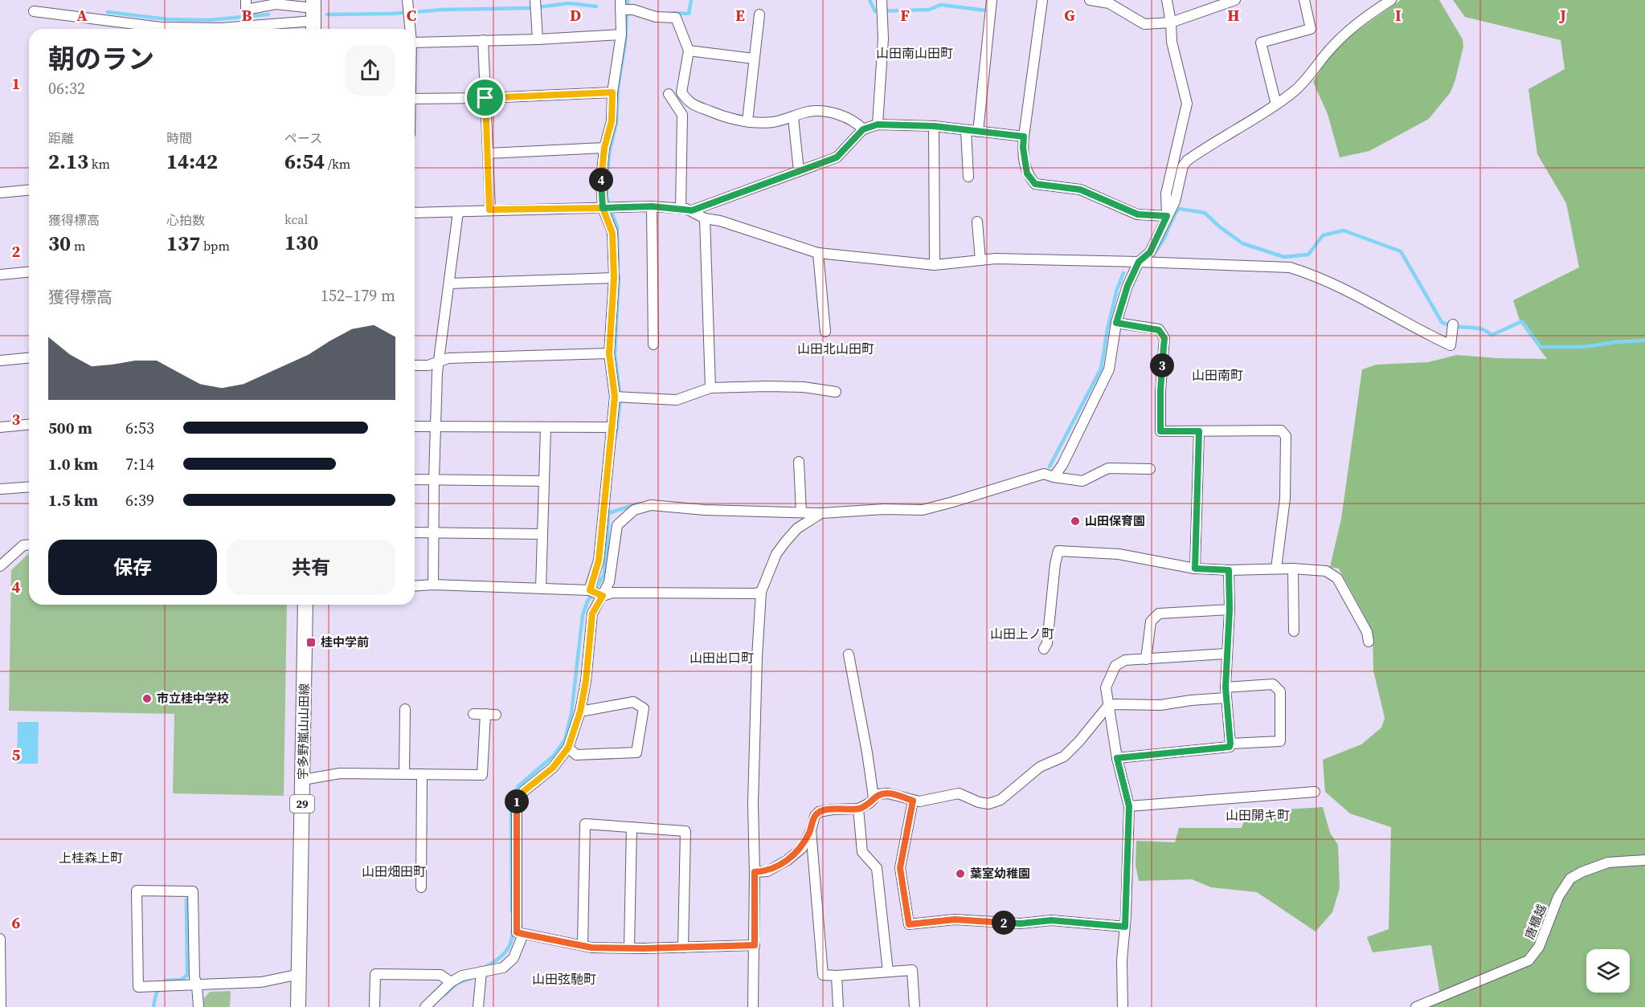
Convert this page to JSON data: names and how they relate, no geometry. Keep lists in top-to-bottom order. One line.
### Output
{"streets":{"main road":["宇多野嵐山山田線","29"],"street":["唐櫃越"]},"districts":["山田南山田町","山田北山田町","山田南町","山田上ノ町","山田出口町","山田開キ町","上桂森上町","山田畑田町","山田弦馳町"],"places":{"other":["山田保育園","市立桂中学校","葉室幼稚園"],"transit":["桂中学前"]},"page":{"heading":["朝のラン","06:32"],"stats":[["距離","2.13 km"],["時間","14:42"],["ペース","6:54 /km"],["獲得標高","30 m"],["心拍数","137 bpm"],["kcal","130"]],"pins":["4","3","1","2"],"chart":["獲得標高","152–179 m"],"list":[{"name":"500 m","note":"6:53"},{"name":"1.0 km","note":"7:14"},{"name":"1.5 km","note":"6:39"}],"buttons":["保存","共有"]},"grid":{"columns":["A","B","C","D","E","F","G","H","I","J"],"rows":["1","2","3","4","5","6"]}}
